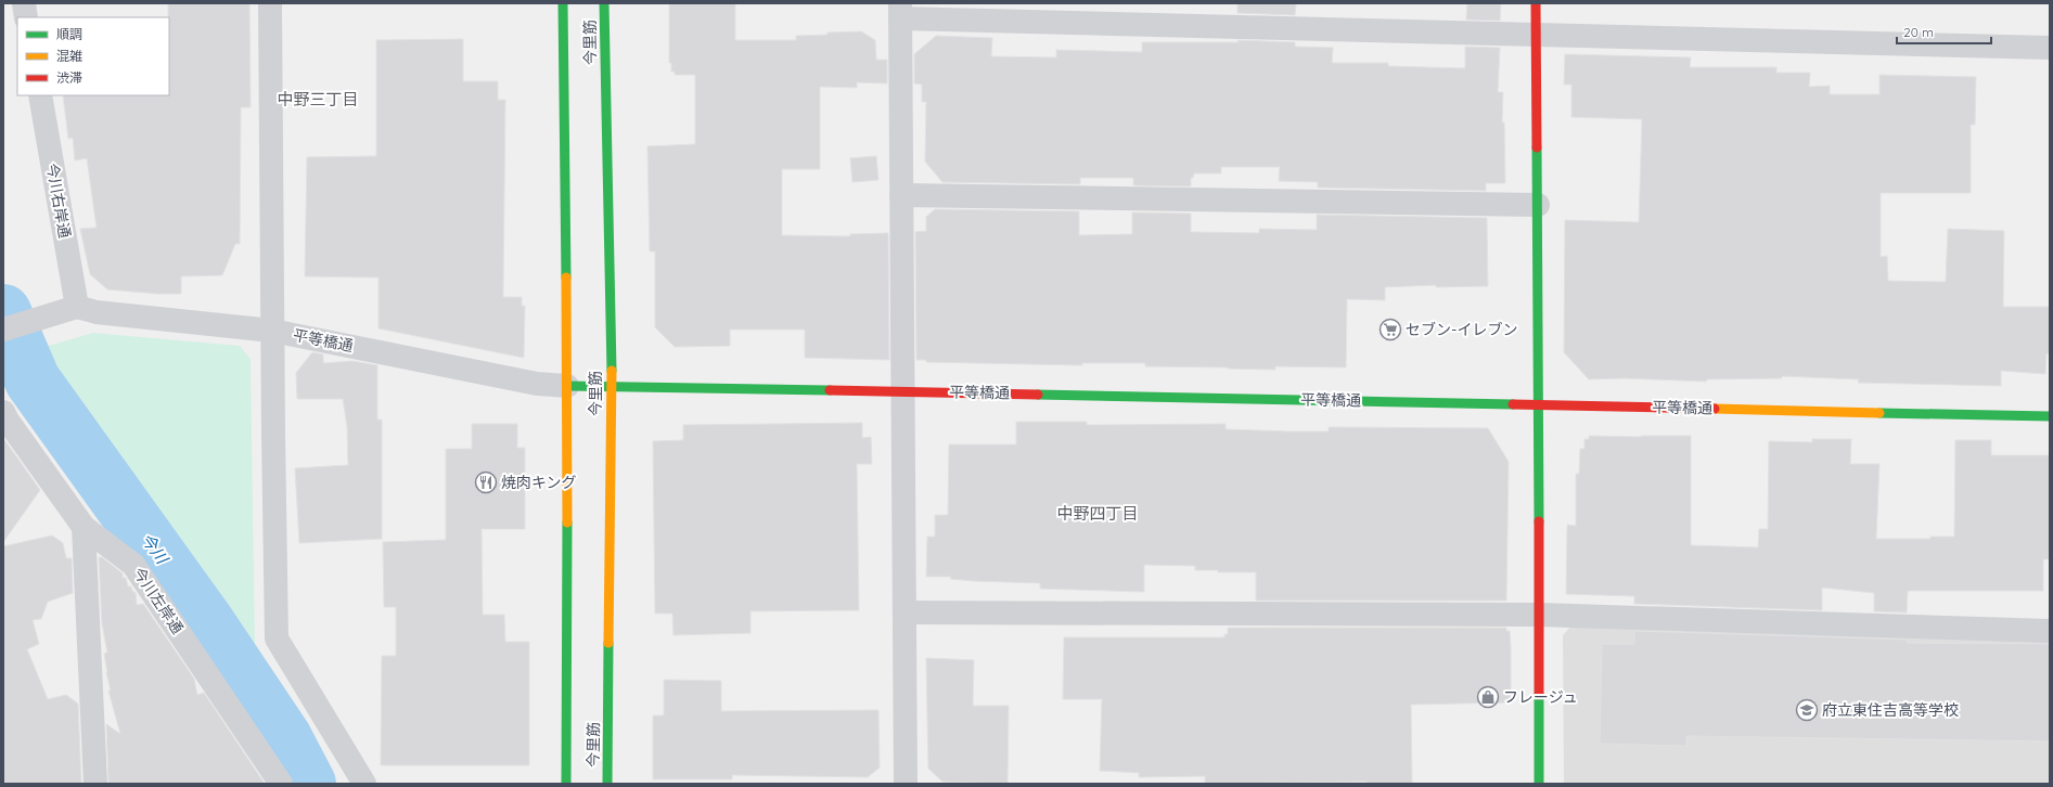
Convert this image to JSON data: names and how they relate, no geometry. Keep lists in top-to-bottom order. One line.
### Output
{"streets":{"street":["今里筋","今川右岸通","平等橋通","今川左岸通"]},"crossings":[["今里筋","平等橋通"],["今川右岸通","平等橋通"]],"districts":["中野三丁目","中野四丁目"],"water":["今川"],"places":{"supermarket":["セブン-イレブン"],"restaurant":["焼肉キング"],"shop":["フレージュ"],"school or university":["府立東住吉高等学校"]},"legend":["順調","混雑","渋滞"],"scale_bar":"20 m"}
